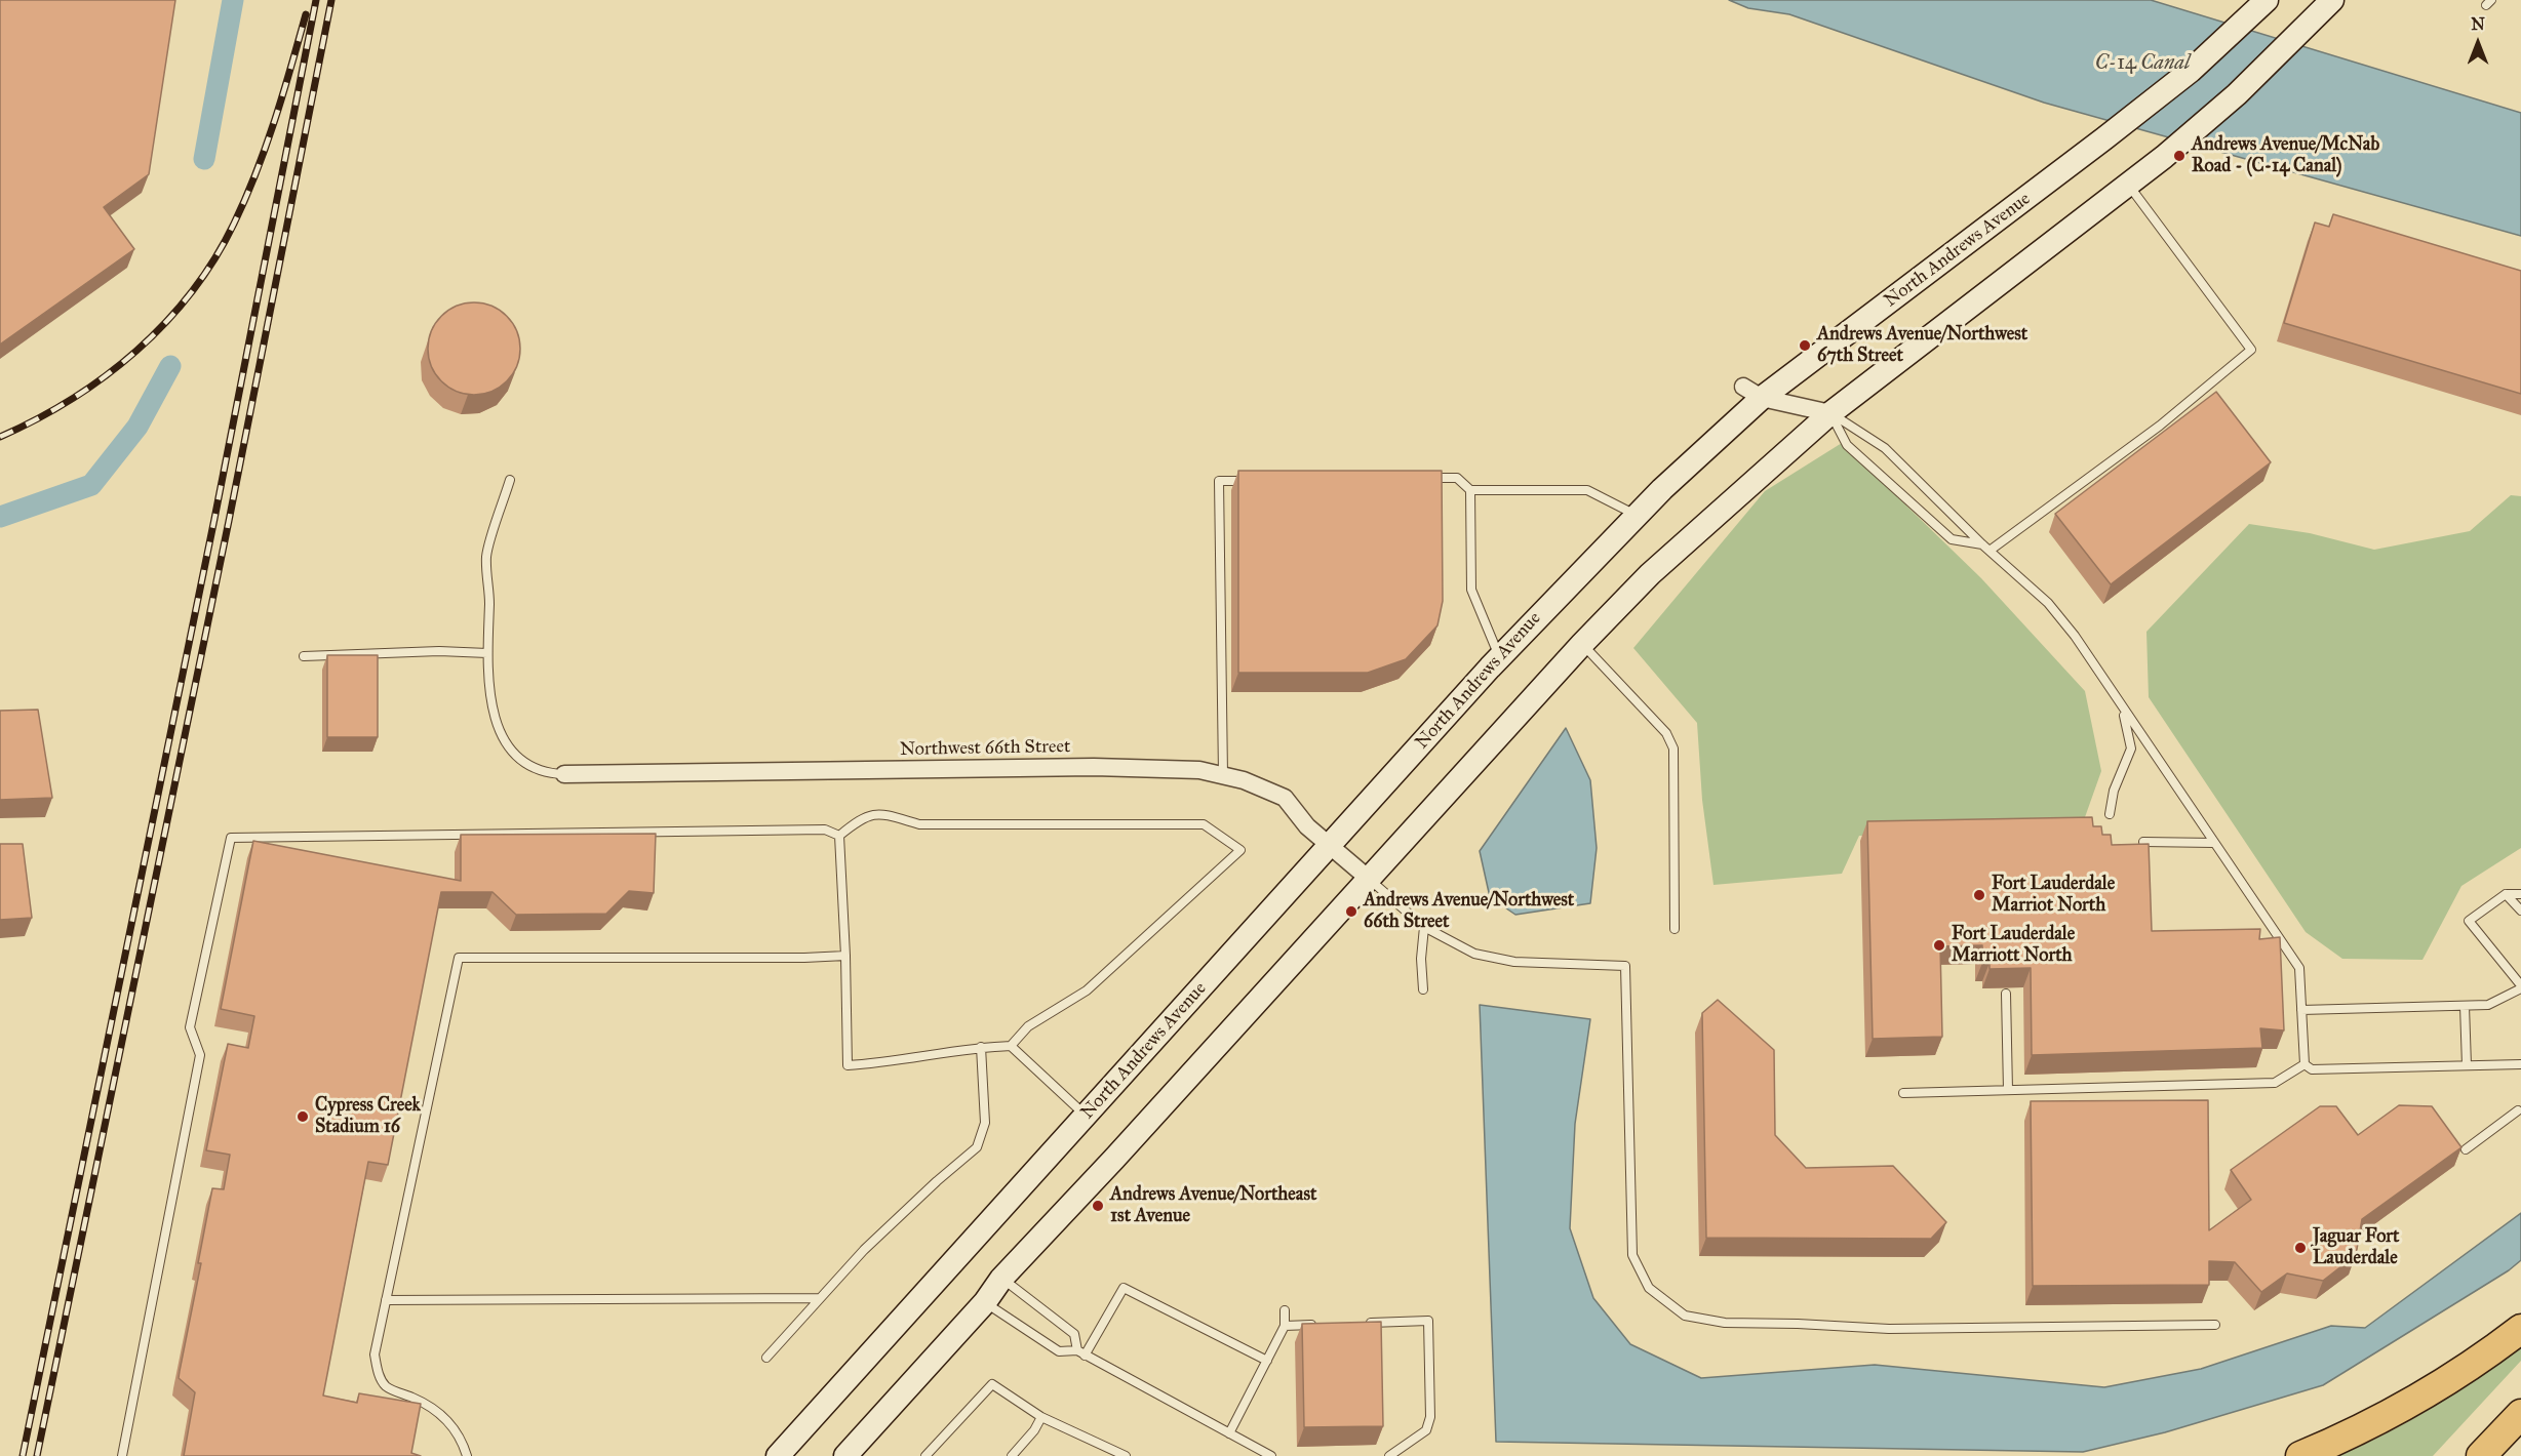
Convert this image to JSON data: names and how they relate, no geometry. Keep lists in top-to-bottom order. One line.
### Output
{"streets":{"main road":["North Andrews Avenue"],"street":["Northwest 66th Street"]},"crossings":[["North Andrews Avenue","Northwest 66th Street"]],"water":["C-14 Canal"],"places":["Andrews Avenue/McNab Road - (C-14 Canal)","Andrews Avenue/Northwest 67th Street","Fort Lauderdale Marriot North","Andrews Avenue/Northwest 66th Street","Fort Lauderdale Marriott North","Cypress Creek Stadium 16","Andrews Avenue/Northeast 1st Avenue","Jaguar Fort Lauderdale"],"north":"top"}
